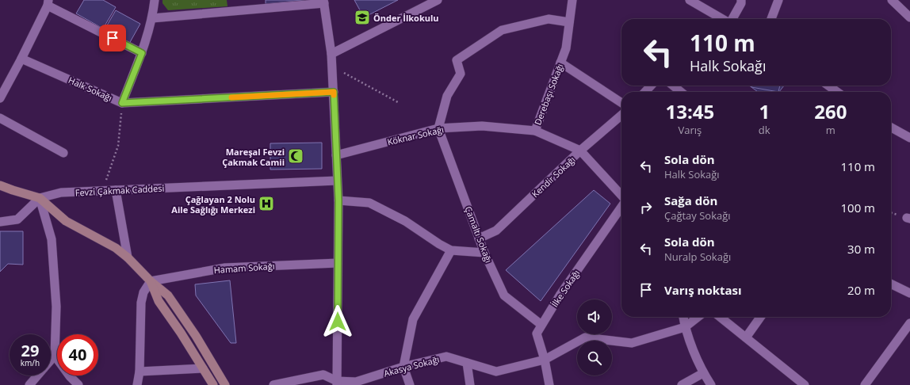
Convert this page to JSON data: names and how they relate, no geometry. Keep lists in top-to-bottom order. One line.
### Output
{"streets":{"street":["Halk Sokağı","Derebaşı Sokağı","Köknar Sokağı","Kendir Sokağı","Fevzi Çakmak Caddesi","Çamaltı Sokağı","Hamam Sokağı","İlke Sokağı","Akasya Sokağı"]},"crossings":[["Derebaşı Sokağı","Köknar Sokağı"],["Derebaşı Sokağı","Kendir Sokağı"],["Köknar Sokağı","Çamaltı Sokağı"],["Kendir Sokağı","Çamaltı Sokağı"],["Çamaltı Sokağı","İlke Sokağı"],["İlke Sokağı","Akasya Sokağı"]],"places":{"school or university":["Önder İlkokulu"],"mosque":["Mareşal Fevzi Çakmak Camii"],"hospital":["Çağlayan 2 Nolu Aile Sağlığı Merkezi"]},"page":{"turn":["110 m","Halk Sokağı"],"eta":["13:45","Varış","1","dk","260","m"],"list":[{"name":"Sola dön","note":"Halk Sokağı","value":"110 m"},{"name":"Sağa dön","note":"Çağtay Sokağı","value":"100 m"},{"name":"Sola dön","note":"Nuralp Sokağı","value":"30 m"},{"name":"Varış noktası","value":"20 m"}],"speed":"29 km/h","limit":"40"}}
